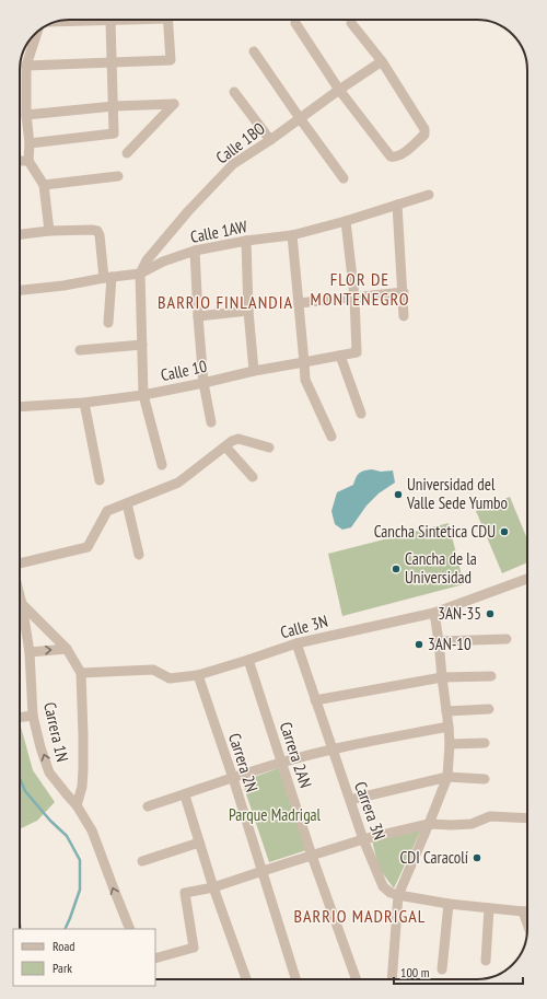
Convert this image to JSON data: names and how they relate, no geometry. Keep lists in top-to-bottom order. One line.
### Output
{"streets":{"street":["Calle 1BO","Calle 1AW","Calle 10","Calle 3N","Carrera 1N","Carrera 2AN","Carrera 2N","Carrera 3N"]},"crossings":[["Calle 1BO","Calle 1AW"],["Calle 3N","Carrera 2AN"],["Calle 3N","Carrera 2N"],["Calle 3N","Carrera 3N"]],"one_way":["Carrera 1N"],"districts":["FLOR DE MONTENEGRO","BARRIO FINLANDIA","BARRIO MADRIGAL"],"parks":["Parque Madrigal"],"places":["Universidad del Valle Sede Yumbo","Cancha Sintetica CDU","Cancha de la Universidad","3AN-35","3AN-10","CDI Caracolí"],"legend":["Road","Park"],"scale_bar":"100 m"}
